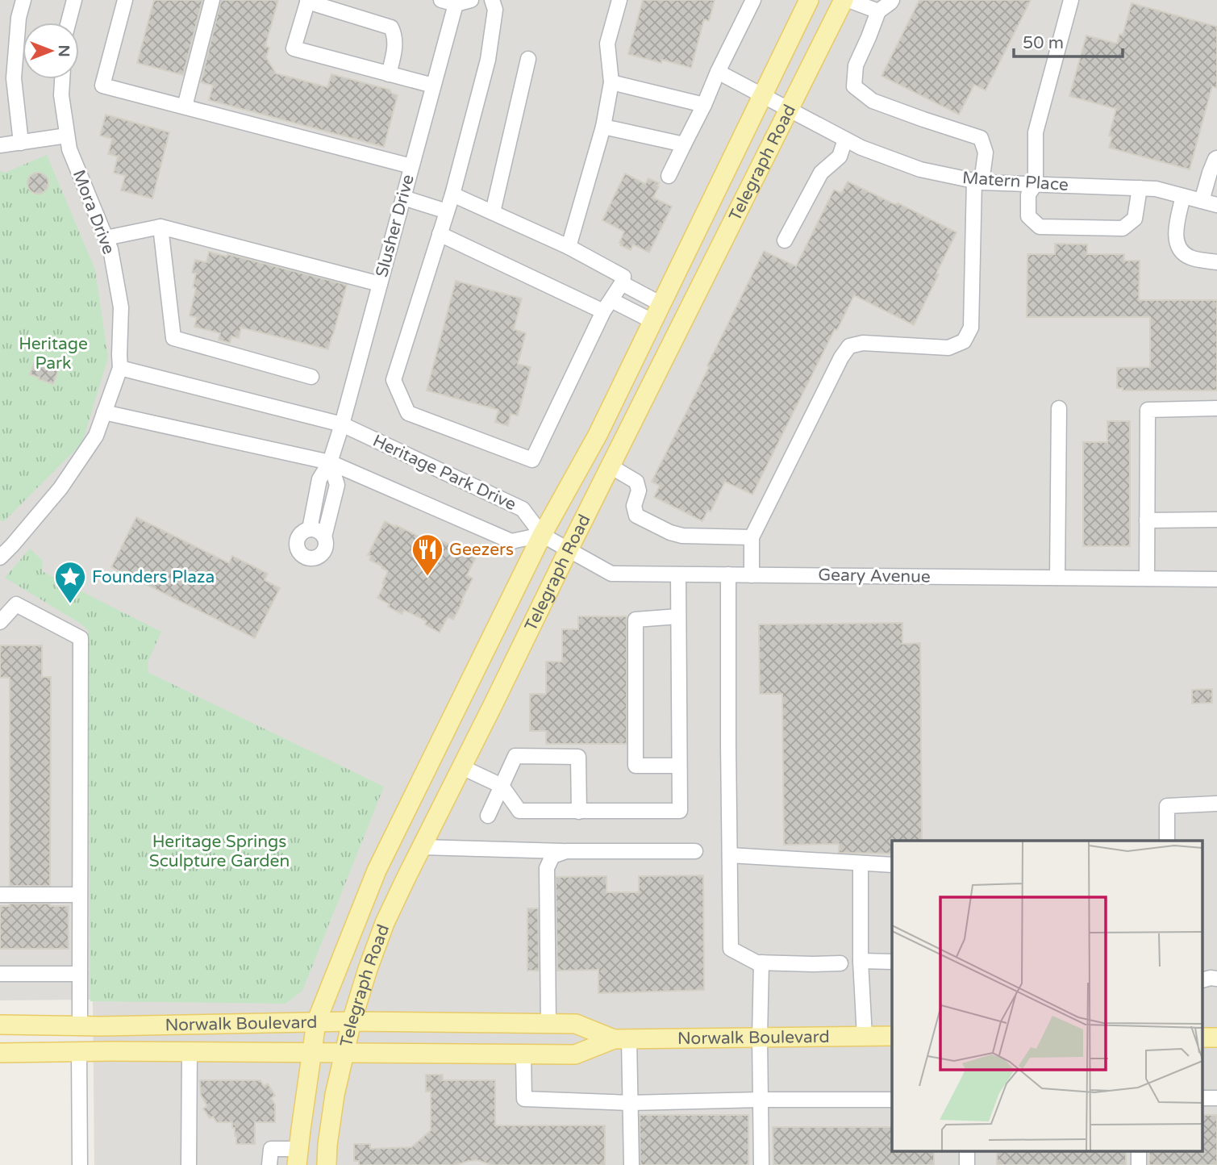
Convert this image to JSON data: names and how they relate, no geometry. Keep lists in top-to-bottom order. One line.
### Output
{"streets":{"main road":["Telegraph Road","Norwalk Boulevard"],"street":["Matern Place","Mora Drive","Slusher Drive","Heritage Park Drive","Geary Avenue"]},"crossings":[["Telegraph Road","Matern Place"],["Telegraph Road","Heritage Park Drive"],["Telegraph Road","Geary Avenue"],["Telegraph Road","Norwalk Boulevard"],["Mora Drive","Heritage Park Drive"],["Slusher Drive","Heritage Park Drive"],["Heritage Park Drive","Geary Avenue"]],"parks":["Heritage Park","Heritage Springs Sculpture Garden"],"places":{"restaurant":["Geezers"],"place":["Founders Plaza"]},"scale_bar":"50 m","north":"right"}
